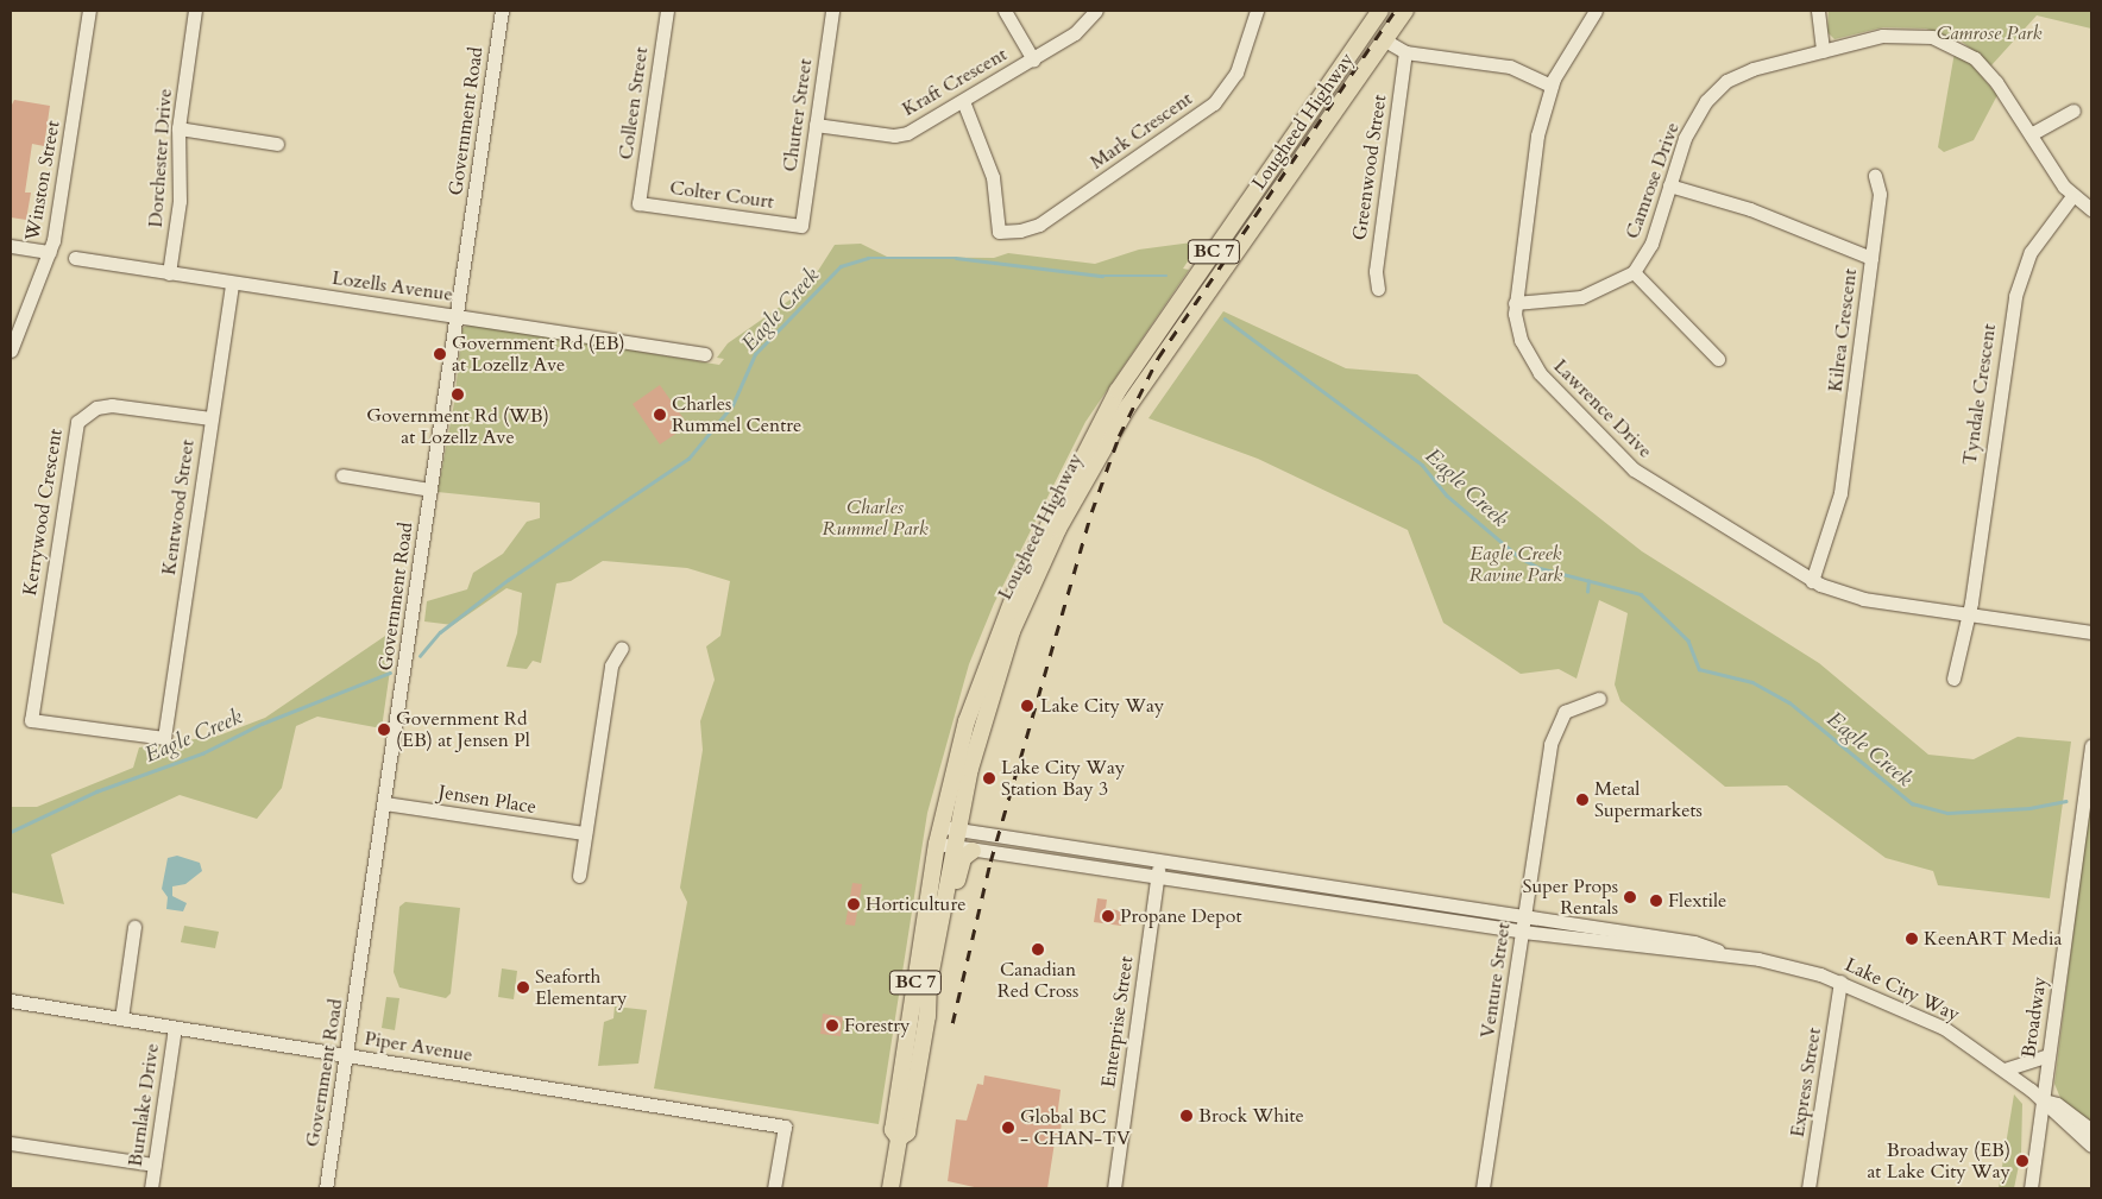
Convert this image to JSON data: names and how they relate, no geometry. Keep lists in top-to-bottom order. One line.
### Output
{"streets":{"main road":["Lougheed Highway","BC 7"],"street":["Kraft Crescent","Colleen Street","Chutter Street","Government Road","Mark Crescent","Dorchester Drive","Greenwood Street","Winston Street","Camrose Drive","Colter Court","Lozells Avenue","Kilrea Crescent","Tyndale Crescent","Lawrence Drive","Kentwood Street","Kerrywood Crescent","Jensen Place","Venture Street","Lake City Way","Broadway","Enterprise Street","Piper Avenue","Express Street","Burnlake Drive"]},"crossings":[["Kraft Crescent","Chutter Street"],["Kraft Crescent","Mark Crescent"],["Colleen Street","Colter Court"],["Chutter Street","Colter Court"],["Government Road","Lozells Avenue"],["Government Road","Jensen Place"],["Government Road","Piper Avenue"],["Lougheed Highway","Lake City Way"],["Dorchester Drive","Lozells Avenue"],["Camrose Drive","Kilrea Crescent"],["Camrose Drive","Tyndale Crescent"],["Lozells Avenue","Kentwood Street"],["Kilrea Crescent","Lawrence Drive"],["Tyndale Crescent","Lawrence Drive"],["Kentwood Street","Kerrywood Crescent"],["Venture Street","Lake City Way"],["Lake City Way","Broadway"],["Lake City Way","Enterprise Street"],["Lake City Way","Express Street"],["Piper Avenue","Burnlake Drive"]],"water":["Eagle Creek"],"parks":["Camrose Park","Charles Rummel Park","Eagle Creek Ravine Park"],"places":["Government Rd (EB) at Lozellz Ave","Government Rd (WB) at Lozellz Ave","Charles Rummel Centre","Lake City Way","Government Rd (EB) at Jensen Pl","Lake City Way Station Bay 3","Metal Supermarkets","Super Props Rentals","Flextile","Horticulture","Propane Depot","KeenART Media","Canadian Red Cross","Seaforth Elementary","Forestry","Brock White","Global BC - CHAN-TV","Broadway (EB) at Lake City Way"]}
